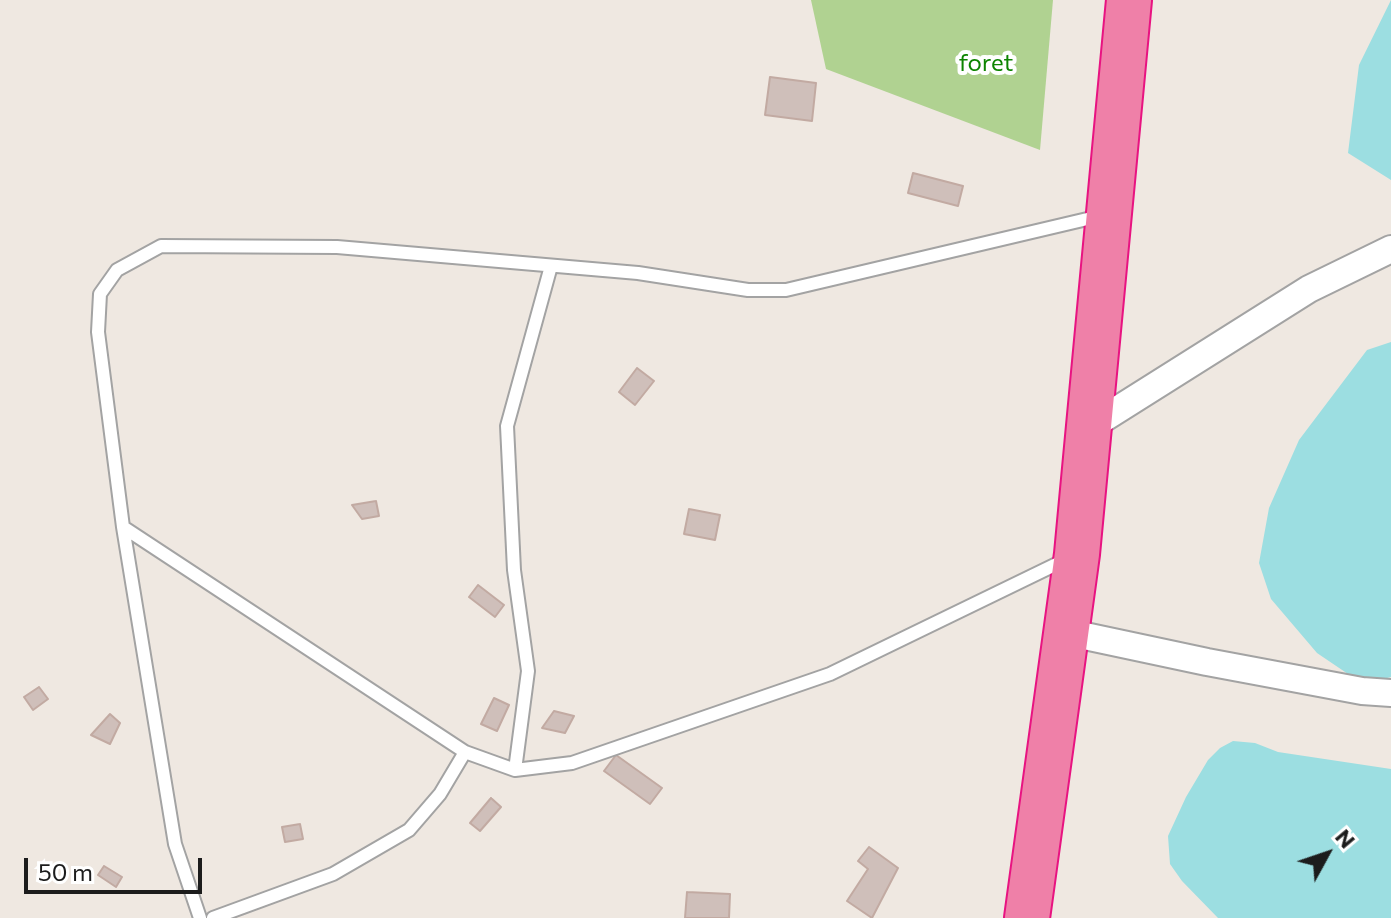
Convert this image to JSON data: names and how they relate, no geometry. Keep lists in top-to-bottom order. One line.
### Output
{"parks":["foret"],"scale_bar":"50 m","north":"top right"}
